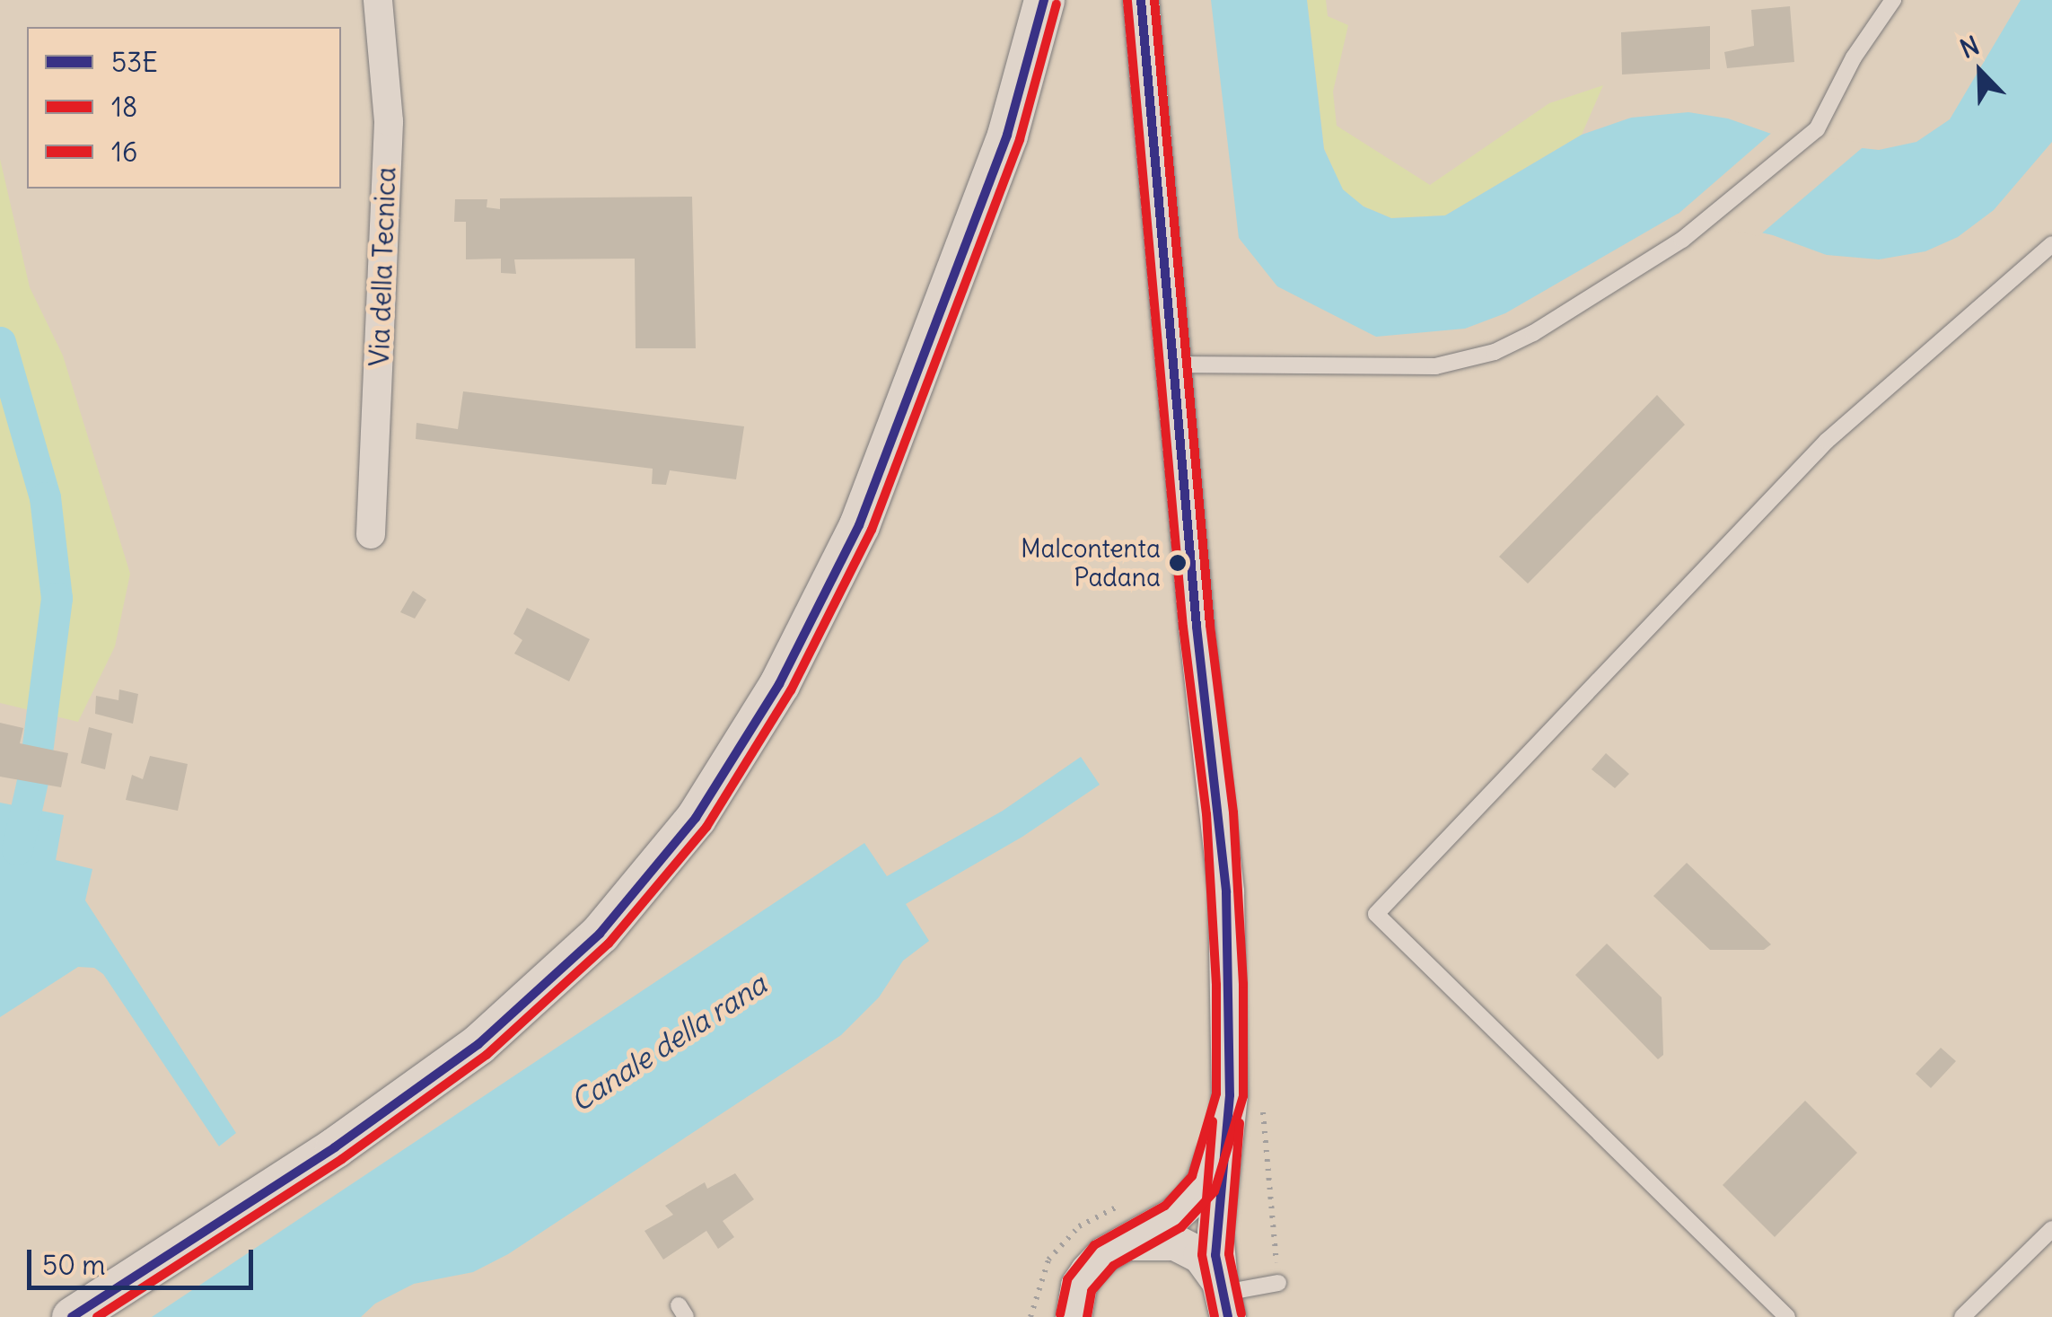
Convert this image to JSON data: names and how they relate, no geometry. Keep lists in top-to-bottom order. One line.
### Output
{"streets":{"street":["Via della Tecnica"]},"water":["Canale della rana"],"places":["Malcontenta Padana"],"lines":["transit line 53E","transit line 18","transit line 16"],"legend":["53E","18","16"],"scale_bar":"50 m","north":"top left"}
